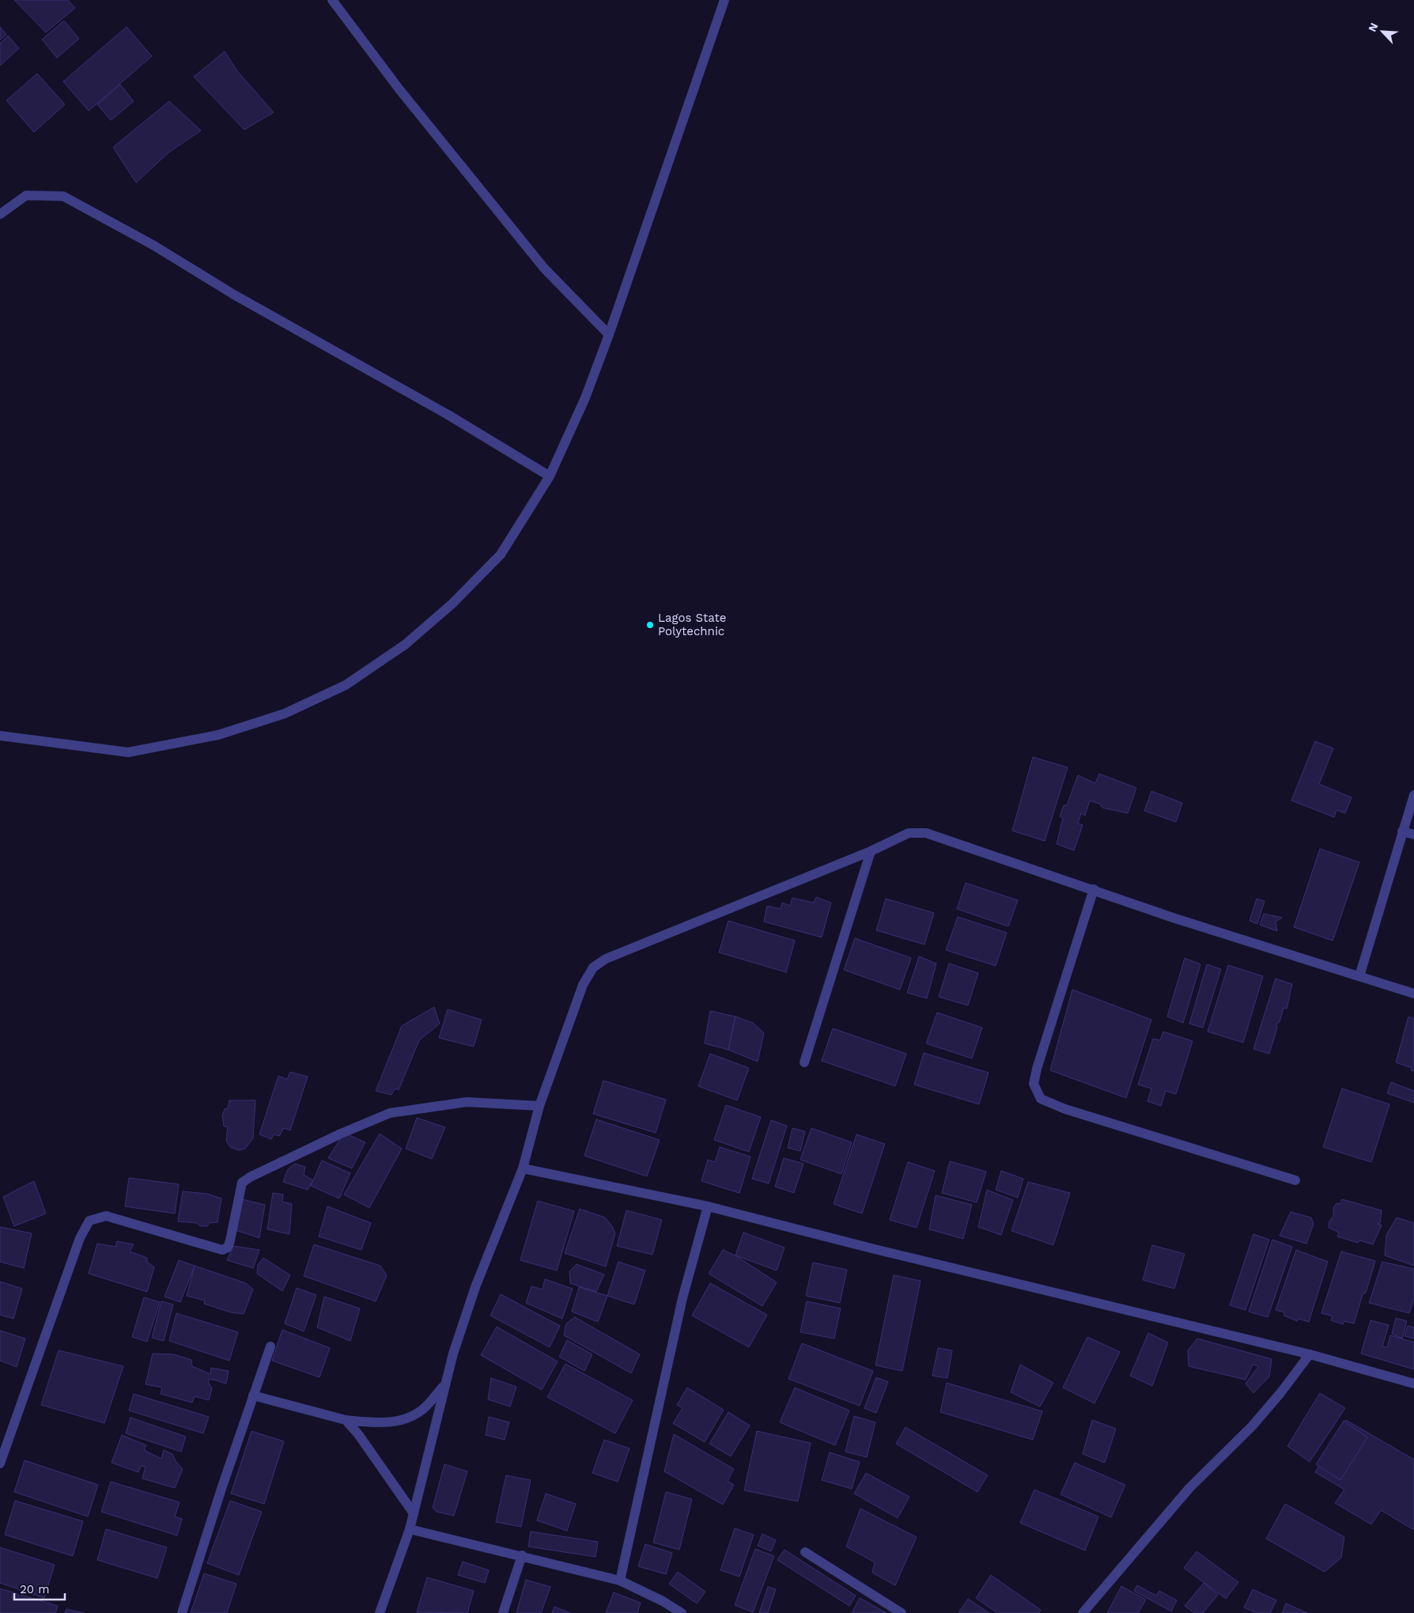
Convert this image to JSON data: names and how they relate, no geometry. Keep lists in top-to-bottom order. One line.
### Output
{"places":["Lagos State Polytechnic"],"scale_bar":"20 m","north":"top left"}
